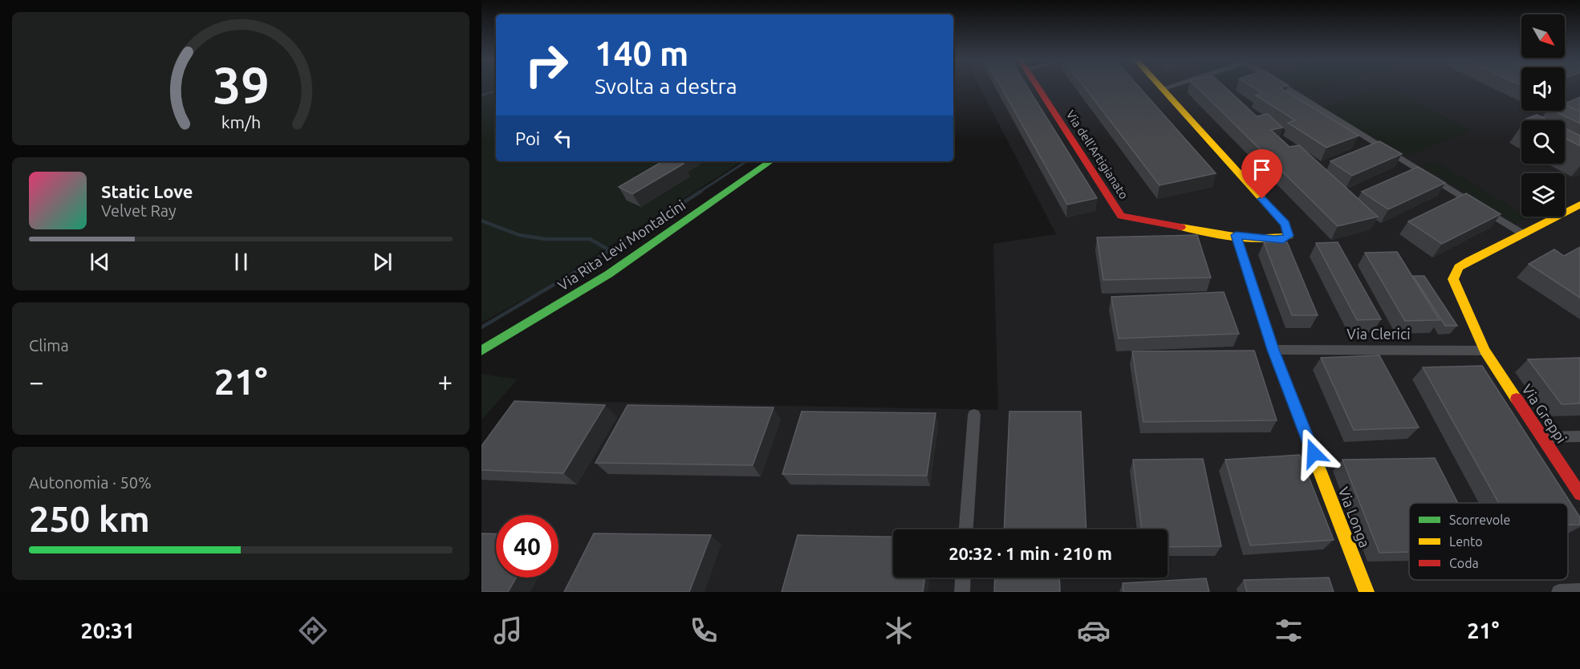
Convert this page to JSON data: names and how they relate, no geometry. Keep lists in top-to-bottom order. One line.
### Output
{"streets":{"street":["Via dell'Artigianato","Via Rita Levi Montalcini","Via Clerici","Via Greppi","Via Longa"]},"crossings":[["Via dell'Artigianato","Via Longa"],["Via Clerici","Via Greppi"],["Via Clerici","Via Longa"]],"legend":["Scorrevole","Lento","Coda"],"north":"bottom right","page":{"turn":["140 m","Svolta a destra"],"then":"Poi","song":["Static Love","Velvet Ray"],"tile":["Clima",["Autonomia · 50%","250 km"]],"heat":["−","21°","+"],"limit":"40","trip":"20:32 · 1 min · 210 m","tabs":["20:31","21°"],"gauge":["39","km/h"]}}
